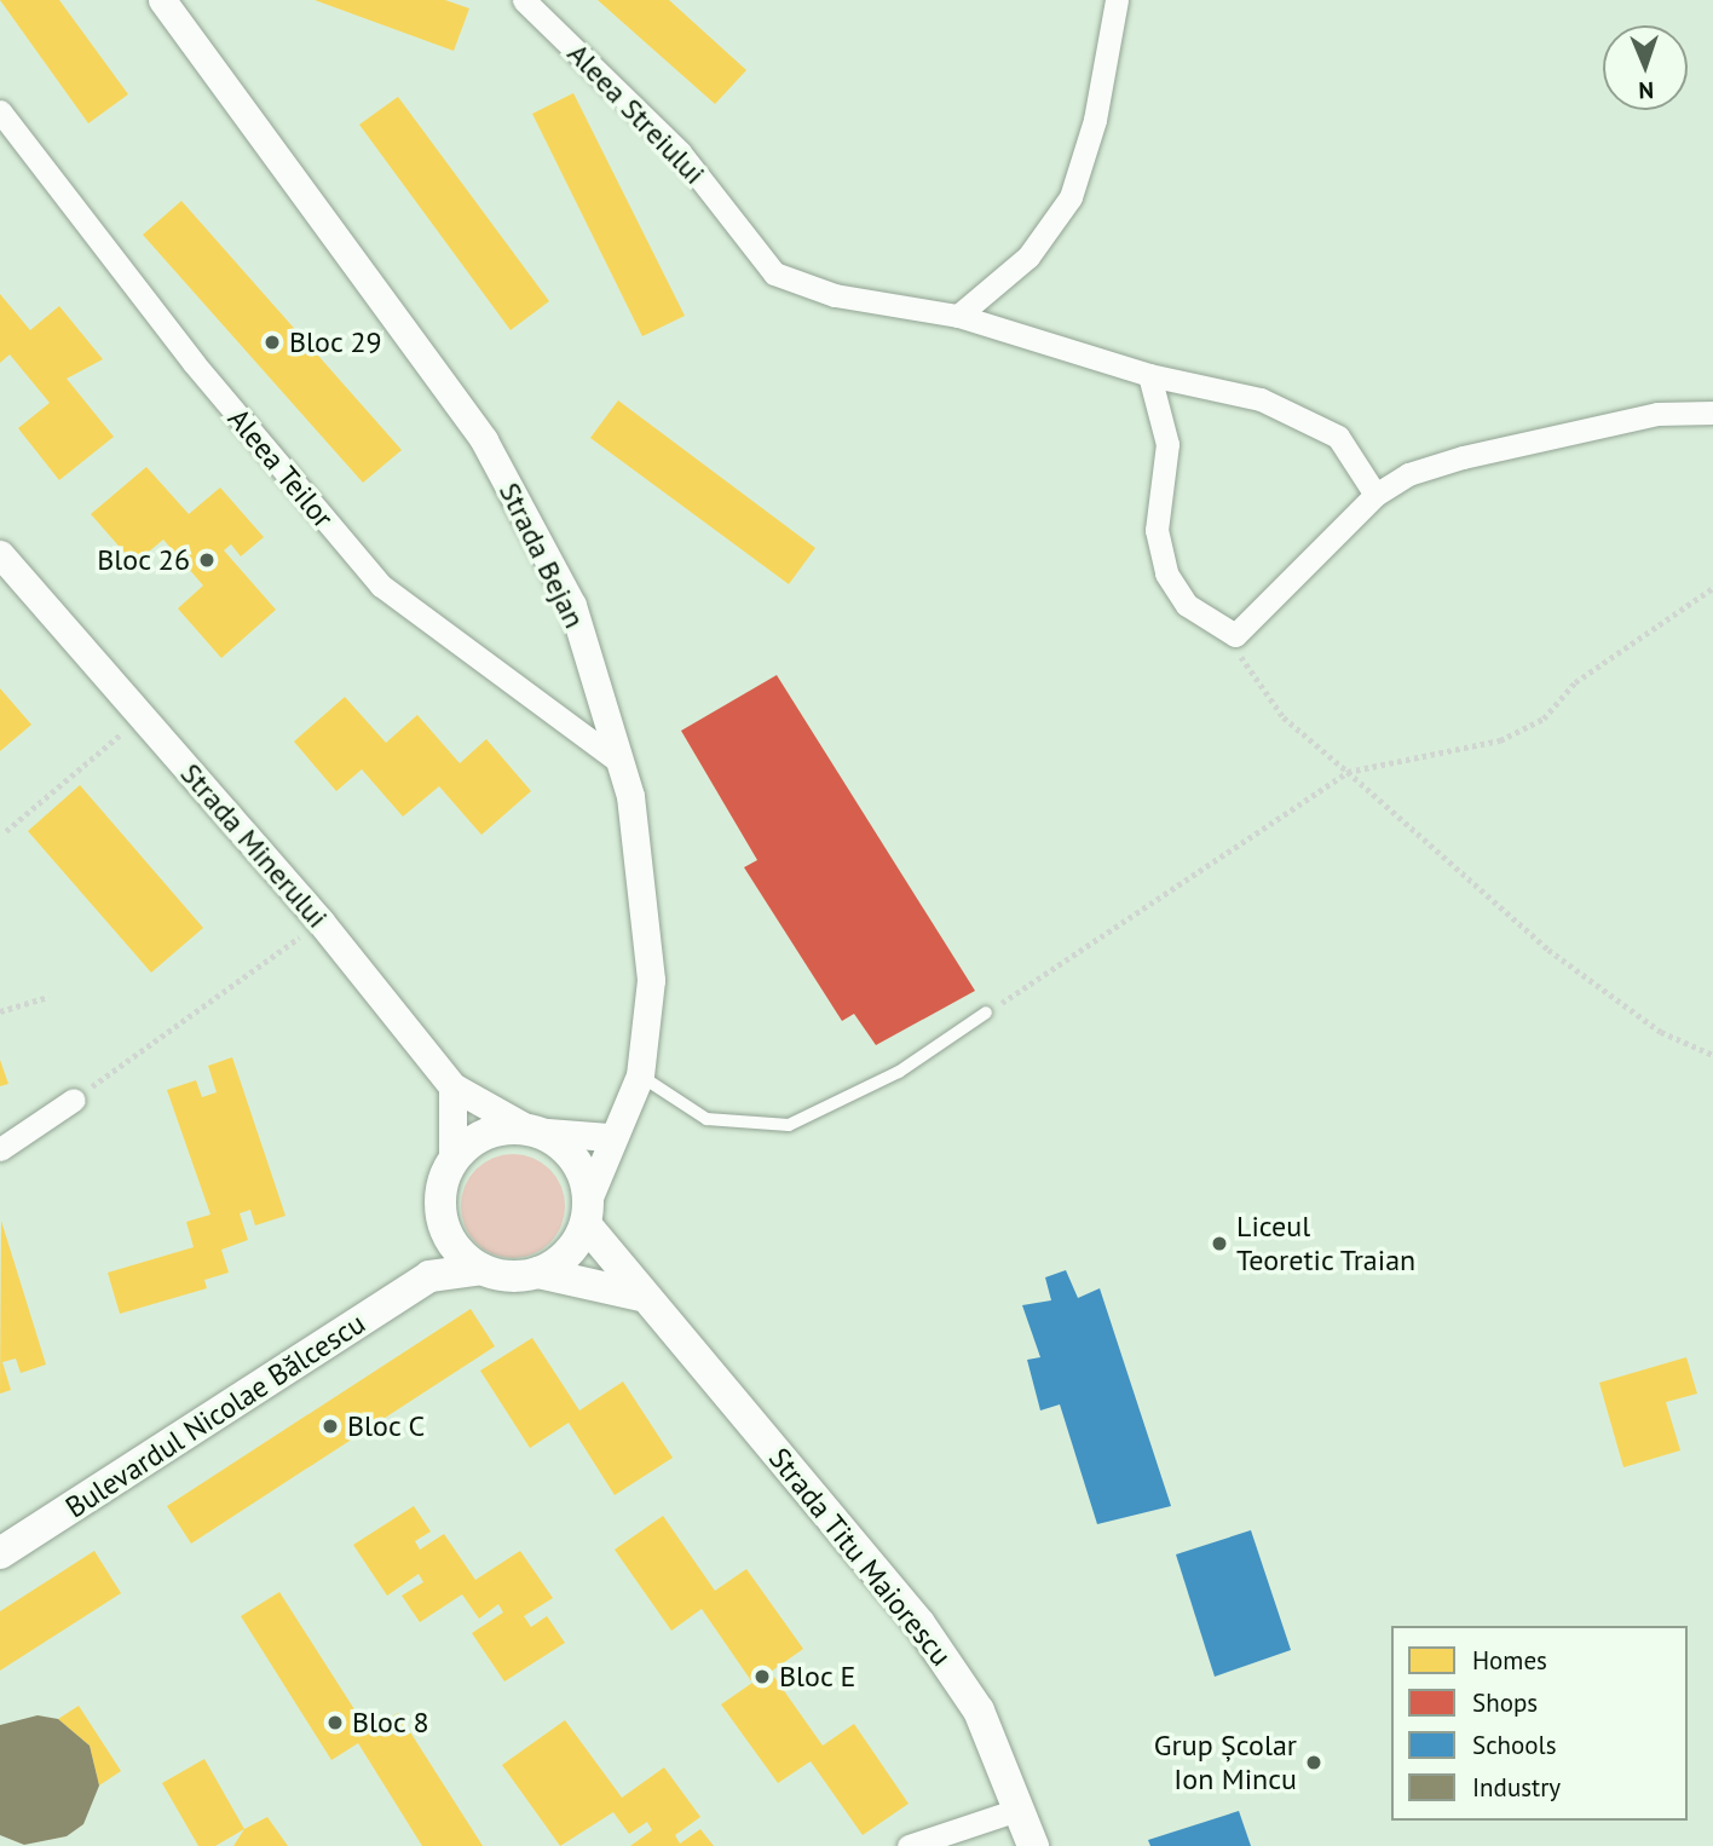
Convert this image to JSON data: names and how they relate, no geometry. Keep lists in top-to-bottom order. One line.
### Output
{"streets":{"main road":["Bulevardul Nicolae Bălcescu","Strada Titu Maiorescu"],"street":["Aleea Streiului","Aleea Teilor","Strada Bejan","Strada Minerului"]},"crossings":[["Aleea Teilor","Strada Bejan"]],"places":["Bloc 29","Bloc 26","Liceul Teoretic Traian","Bloc C","Bloc E","Bloc 8","Grup Școlar Ion Mincu"],"legend":["Homes","Shops","Schools","Industry"],"north":"bottom"}
